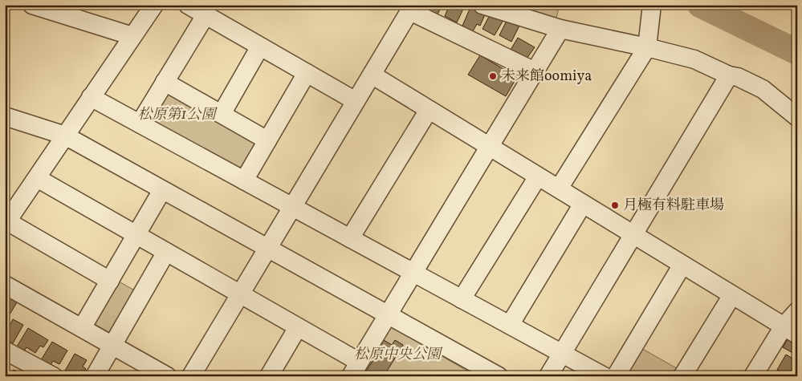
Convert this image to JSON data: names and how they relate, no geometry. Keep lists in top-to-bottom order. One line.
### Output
{"parks":["松原第1公園","松原中央公園"],"places":["未来館oomiya","月極有料駐車場"]}
